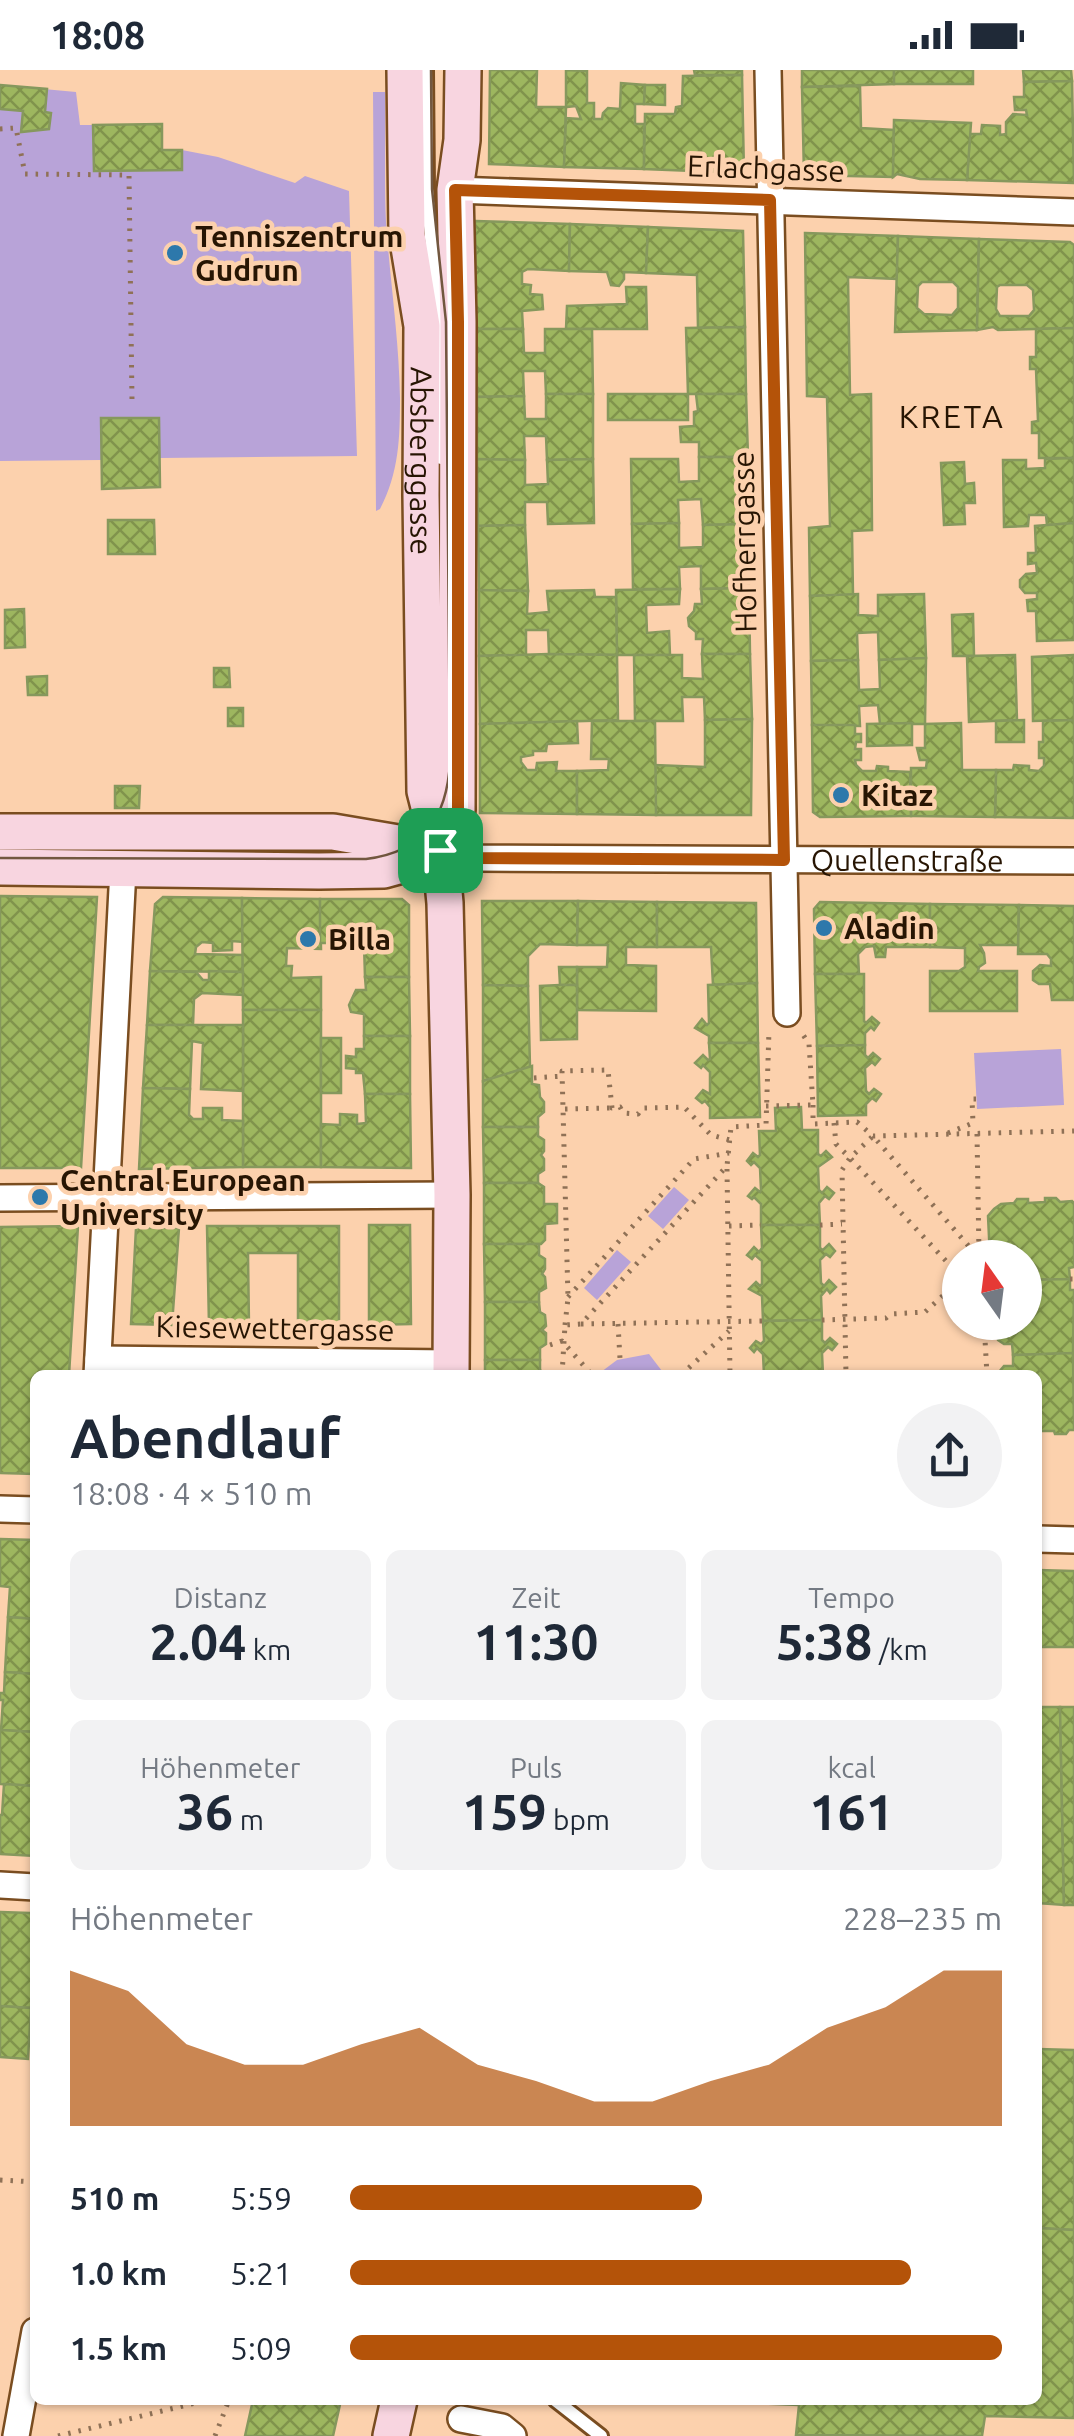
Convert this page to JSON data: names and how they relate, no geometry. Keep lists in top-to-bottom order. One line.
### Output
{"streets":{"street":["Erlachgasse","Absberggasse","Hofherrgasse","Quellenstraße","Kiesewettergasse"]},"crossings":[["Erlachgasse","Absberggasse"],["Erlachgasse","Hofherrgasse"],["Absberggasse","Quellenstraße"],["Absberggasse","Kiesewettergasse"],["Hofherrgasse","Quellenstraße"]],"districts":["KRETA"],"places":["Tenniszentrum Gudrun","Kitaz","Aladin","Billa","Central European University"],"north":"top","page":{"status":"18:08","heading":["Abendlauf","18:08 · 4 × 510 m"],"stats":[["Distanz","2.04 km"],["Zeit","11:30"],["Tempo","5:38 /km"],["Höhenmeter","36 m"],["Puls","159 bpm"],["kcal","161"]],"chart":["Höhenmeter","228–235 m"],"list":[{"name":"510 m","note":"5:59"},{"name":"1.0 km","note":"5:21"},{"name":"1.5 km","note":"5:09"}]}}
